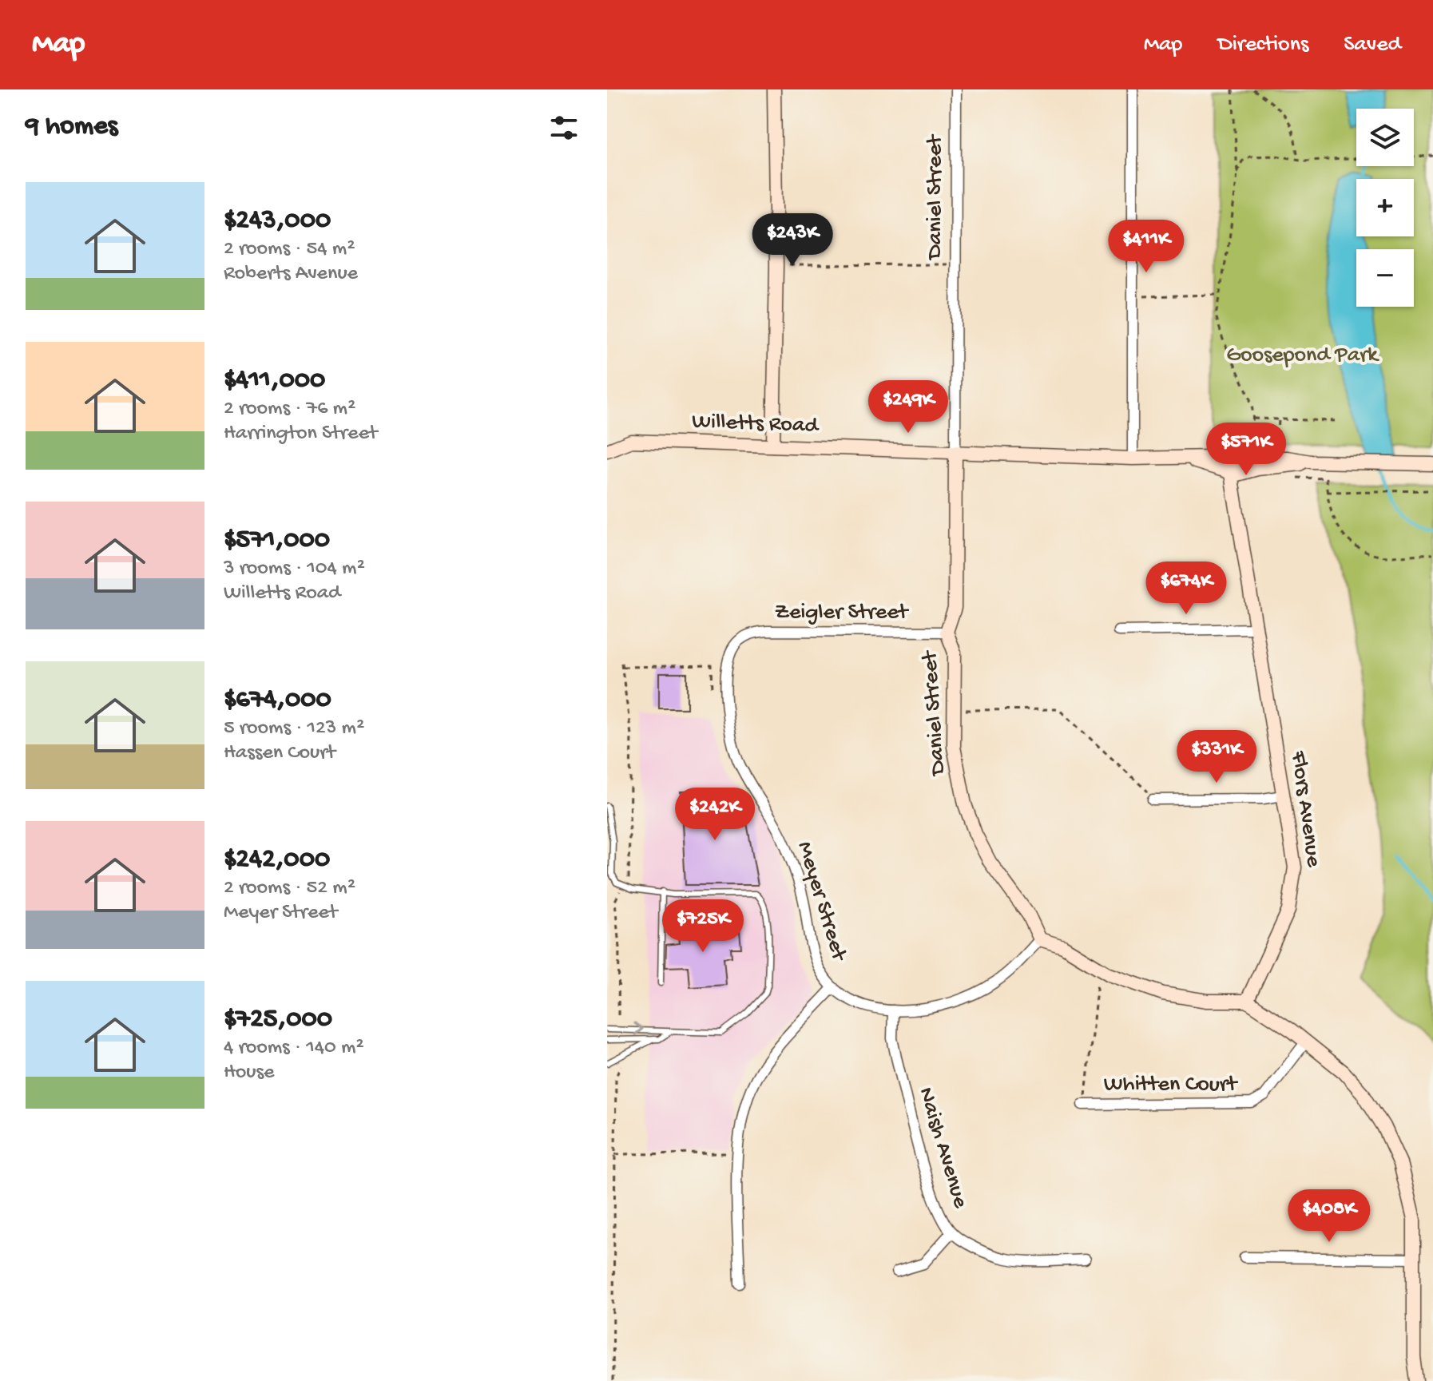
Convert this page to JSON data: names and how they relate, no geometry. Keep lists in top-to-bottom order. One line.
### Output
{"streets":{"street":["Daniel Street","Willetts Road","Zeigler Street","Flors Avenue","Meyer Street","Whitten Court","Naish Avenue"]},"crossings":[["Daniel Street","Willetts Road"],["Daniel Street","Zeigler Street"],["Daniel Street","Meyer Street"],["Willetts Road","Flors Avenue"],["Zeigler Street","Meyer Street"],["Meyer Street","Naish Avenue"]],"parks":["Goosepond Park"],"page":{"header":"Map","nav":["Map","Directions","Saved"],"heading":"9 homes","map_buttons":["+","−"],"list":[{"name":"$243,000","note":"2 rooms · 54 m² · Roberts Avenue"},{"name":"$411,000","note":"2 rooms · 76 m² · Harrington Street"},{"name":"$571,000","note":"3 rooms · 104 m² · Willetts Road"},{"name":"$674,000","note":"5 rooms · 123 m² · Hassen Court"},{"name":"$242,000","note":"2 rooms · 52 m² · Meyer Street"},{"name":"$725,000","note":"4 rooms · 140 m² · House"}],"price":["$243K","$411K","$249K","$571K","$674K","$331K","$242K","$725K","$408K"]}}
